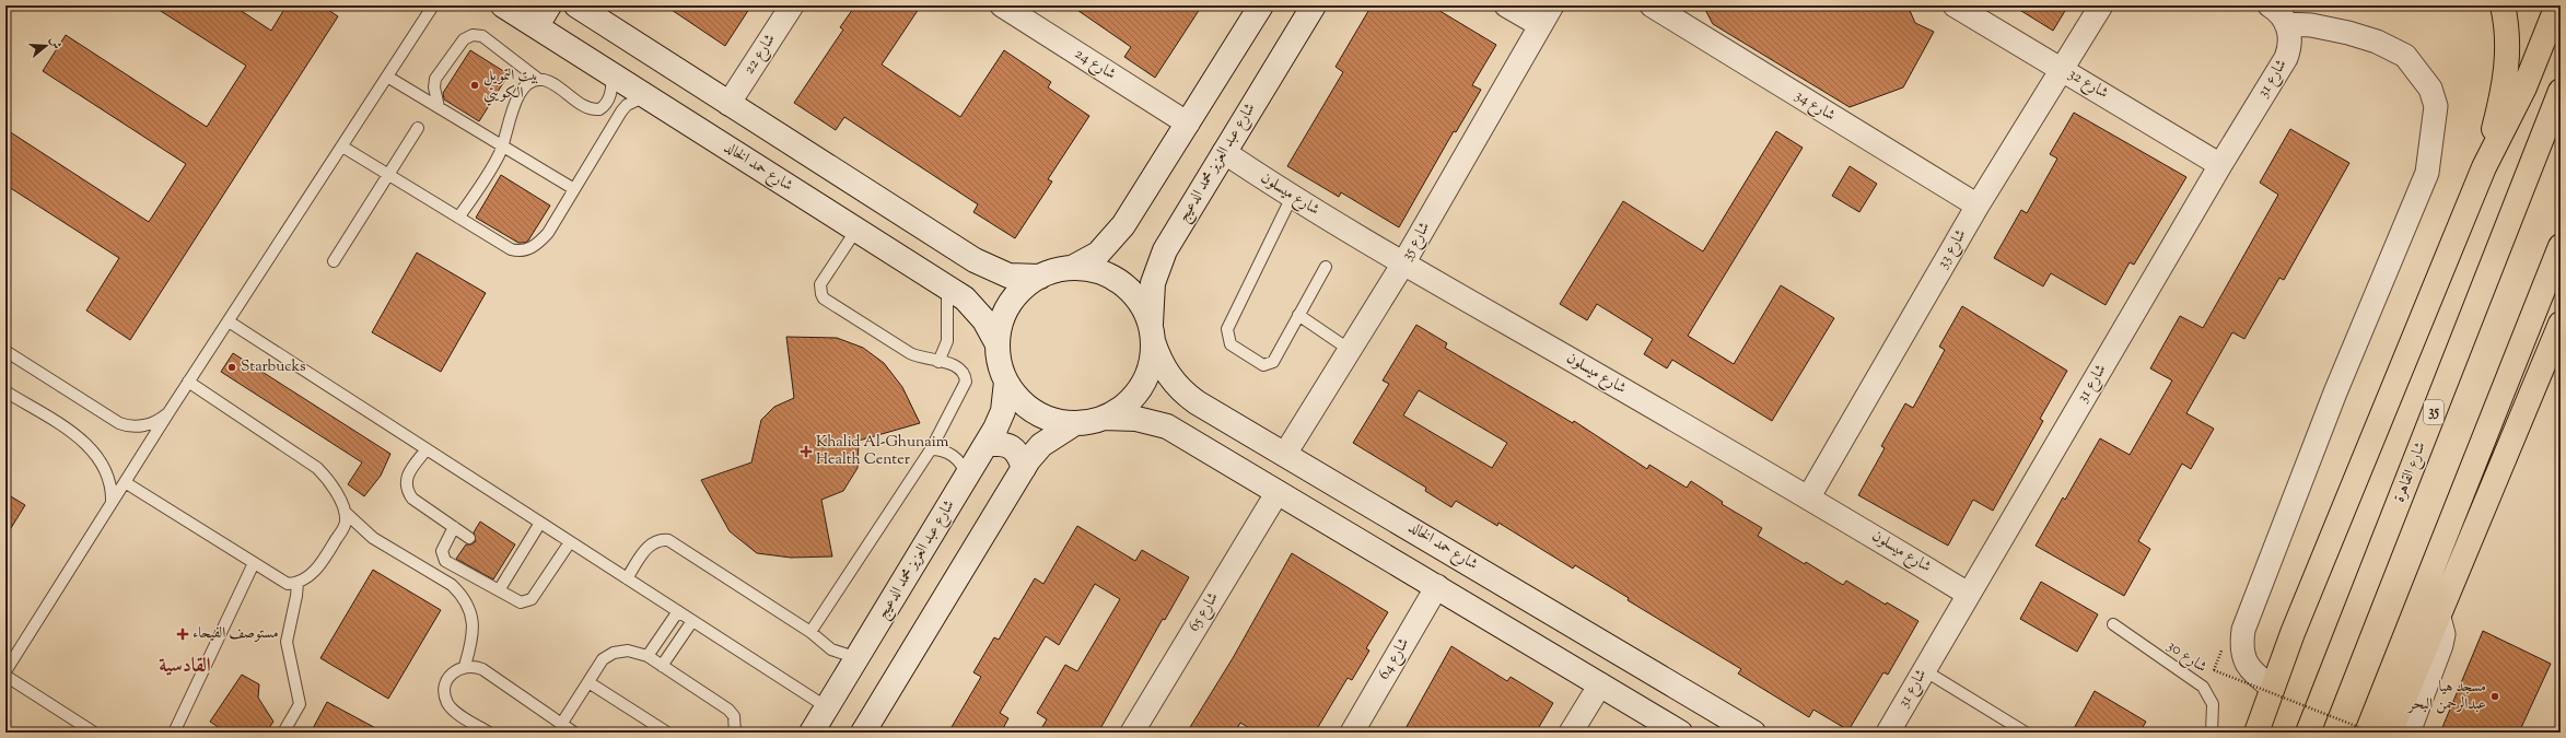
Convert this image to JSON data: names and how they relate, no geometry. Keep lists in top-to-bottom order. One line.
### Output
{"streets":{"main road":["35","شارع القاهرة"],"street":["شارع 22","شارع 24","شارع 31","شارع 32","شارع 34","شارع عبد العزيز محمد الدعيج","شارع حمد الخالد","شارع ميسلون","شارع 35","شارع 33","شارع 65","شارع 64"],"lane":["شارع 30"]},"crossings":[["شارع 31","شارع 32"],["شارع 31","شارع ميسلون"],["شارع 32","شارع 33"],["شارع 34","شارع 33"],["شارع عبد العزيز محمد الدعيج","شارع حمد الخالد"],["شارع عبد العزيز محمد الدعيج","شارع ميسلون"],["شارع حمد الخالد","شارع 35"],["شارع ميسلون","شارع 35"],["شارع ميسلون","شارع 33"]],"districts":["القادسية"],"places":{"other":["بيت التمويل الكويتي","Starbucks","مسجد هيا عبدالرحمن البحر"],"health":["Khalid Al-Ghunaim Health Center","مستوصف الفيحاء"]},"north":"right"}
